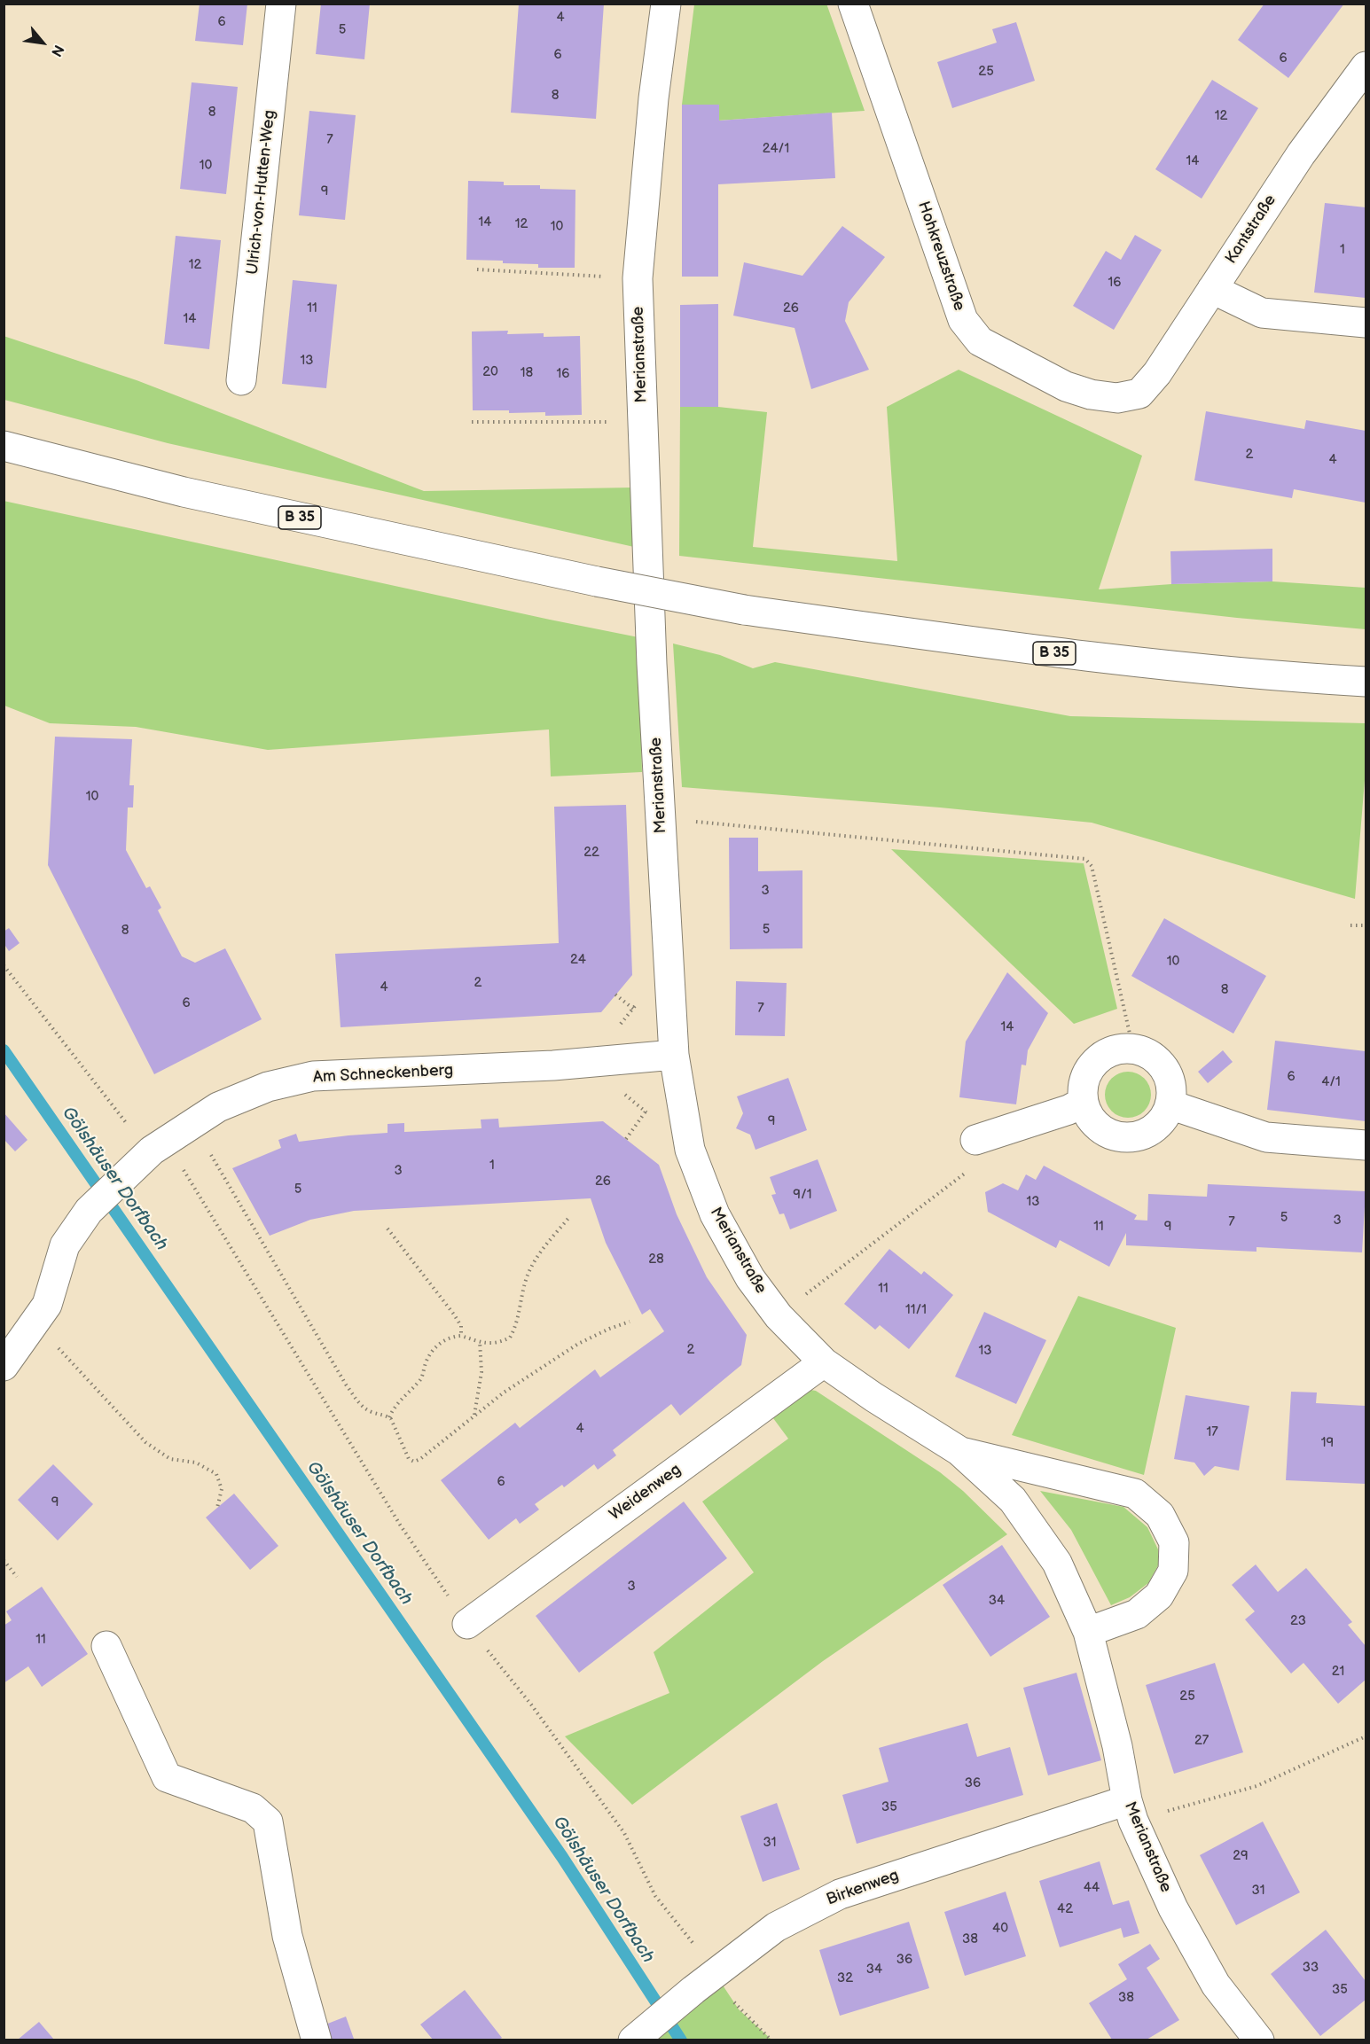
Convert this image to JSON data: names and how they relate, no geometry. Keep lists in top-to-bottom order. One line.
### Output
{"streets":{"street":["Ulrich-von-Hutten-Weg","Kantstraße","Hohkreuzstraße","Merianstraße","B 35","Am Schneckenberg","Weidenweg","Birkenweg"]},"crossings":[["Kantstraße","Hohkreuzstraße"],["Merianstraße","Am Schneckenberg"],["Merianstraße","Weidenweg"],["Merianstraße","Birkenweg"]],"water":["Gölshäuser Dorfbach"],"house_numbers":["4","6","5","6","6","25","8","8","12","7","24/1","14","10","9","14","12","10","1","12","16","11","26","14","13","20","18","16","2","4","10","22","3","5","8","24","10","2","4","8","6","7","14","6","4/1","9","1","3","26","5","9/1","13","5","3","7","11","9","28","11","11/1","2","13","4","17","19","6","9","3","34","23","11","21","25","27","36","35","31","29","44","31","42","40","38","36","33","34","32","35","38"],"north":"bottom right"}
